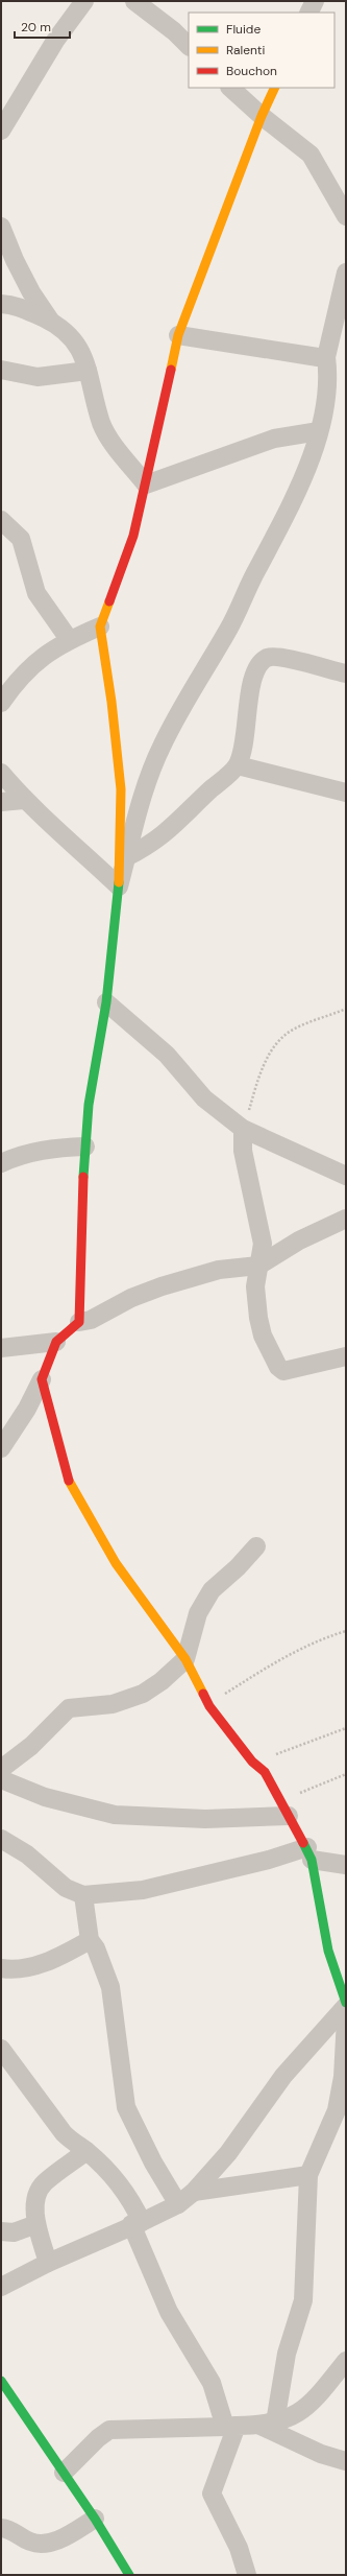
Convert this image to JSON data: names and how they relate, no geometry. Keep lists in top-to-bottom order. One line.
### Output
{"legend":["Fluide","Ralenti","Bouchon"],"scale_bar":"20 m"}
